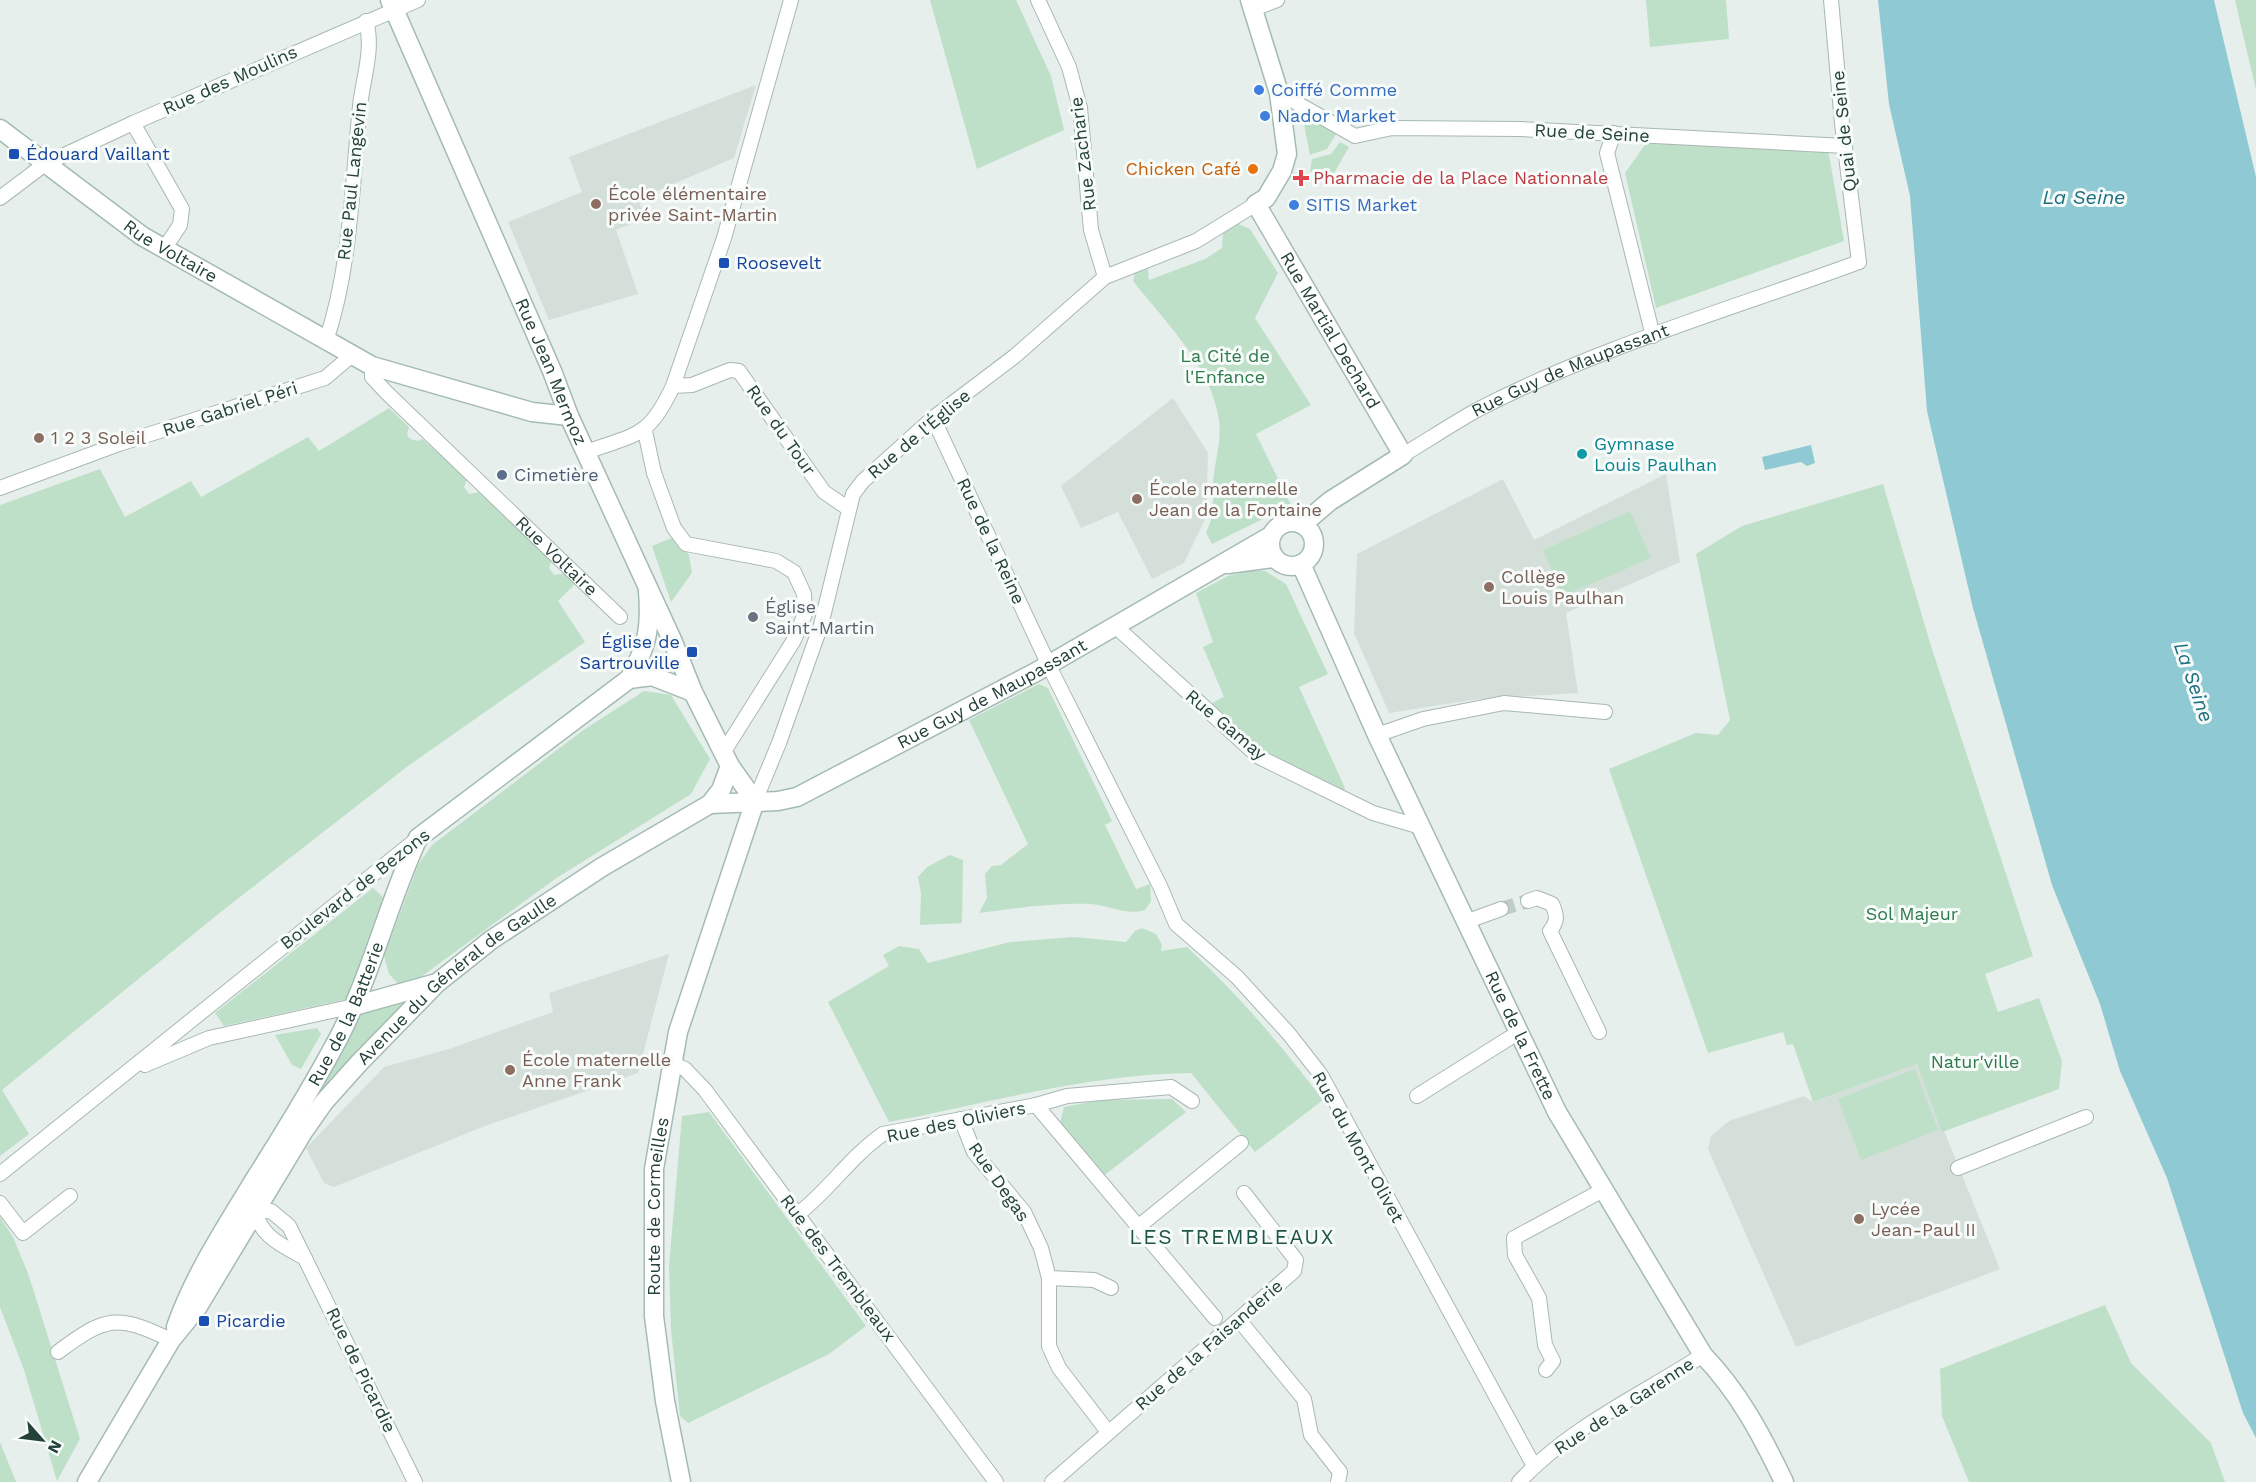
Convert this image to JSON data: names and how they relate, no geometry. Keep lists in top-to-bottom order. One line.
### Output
{"streets":{"main road":["Rue Voltaire","Rue Martial Dechard","Rue Jean Mermoz","Rue Guy de Maupassant","Boulevard de Bezons","Avenue du Général de Gaulle","Rue de la Batterie","Rue de la Frette","Route de Cormeilles"],"street":["Rue des Moulins","Quai de Seine","Rue de Seine","Rue Zacharie","Rue Paul Langevin","Rue Gabriel Péri","Rue du Tour","Rue de l'Église","Rue de la Reine","Rue Gamay","Rue des Oliviers","Rue du Mont Olivet","Rue Degas","Rue des Trembleaux","Rue de la Faisanderie","Rue de Picardie","Rue de la Garenne"]},"crossings":[["Rue des Moulins","Rue Paul Langevin"],["Rue des Moulins","Rue Voltaire"],["Rue des Moulins","Rue Jean Mermoz"],["Quai de Seine","Rue de Seine"],["Quai de Seine","Rue Guy de Maupassant"],["Rue Zacharie","Rue de l'Église"],["Rue Paul Langevin","Rue Voltaire"],["Rue Voltaire","Rue Jean Mermoz"],["Rue Voltaire","Rue Gabriel Péri"],["Rue Martial Dechard","Rue Guy de Maupassant"],["Rue Martial Dechard","Rue de l'Église"],["Rue Jean Mermoz","Rue Guy de Maupassant"],["Rue Jean Mermoz","Rue de l'Église"],["Rue Jean Mermoz","Boulevard de Bezons"],["Rue Jean Mermoz","Avenue du Général de Gaulle"],["Rue Jean Mermoz","Route de Cormeilles"],["Rue Guy de Maupassant","Rue de l'Église"],["Rue Guy de Maupassant","Rue de la Reine"],["Rue Guy de Maupassant","Rue Gamay"],["Rue Guy de Maupassant","Avenue du Général de Gaulle"],["Rue Guy de Maupassant","Rue de la Frette"],["Rue Guy de Maupassant","Rue du Mont Olivet"],["Rue Guy de Maupassant","Route de Cormeilles"],["Rue du Tour","Rue de l'Église"],["Rue de l'Église","Rue de la Reine"],["Rue de l'Église","Avenue du Général de Gaulle"],["Rue de l'Église","Route de Cormeilles"],["Rue de la Reine","Rue du Mont Olivet"],["Rue Gamay","Rue de la Frette"],["Boulevard de Bezons","Rue de la Batterie"],["Avenue du Général de Gaulle","Rue de la Batterie"],["Avenue du Général de Gaulle","Route de Cormeilles"],["Avenue du Général de Gaulle","Rue de Picardie"],["Rue de la Batterie","Rue de Picardie"],["Rue de la Frette","Rue de la Garenne"],["Rue des Oliviers","Rue Degas"],["Rue des Oliviers","Rue des Trembleaux"],["Rue du Mont Olivet","Rue de la Garenne"],["Rue Degas","Rue de la Faisanderie"],["Route de Cormeilles","Rue des Trembleaux"]],"districts":["LES TREMBLEAUX"],"water":["La Seine"],"parks":["La Cité de l'Enfance","Sol Majeur","Natur'ville"],"places":{"other":["Coiffé Comme","Nador Market","Chicken Café","École élémentaire privée Saint-Martin","SITIS Market","1 2 3 Soleil","Gymnase Louis Paulhan","Cimetière","École maternelle Jean de la Fontaine","Collège Louis Paulhan","Église Saint-Martin","École maternelle Anne Frank","Lycée Jean-Paul II"],"transit":["Édouard Vaillant","Roosevelt","Église de Sartrouville","Picardie"],"health":["Pharmacie de la Place Nationnale"]},"north":"bottom right"}
